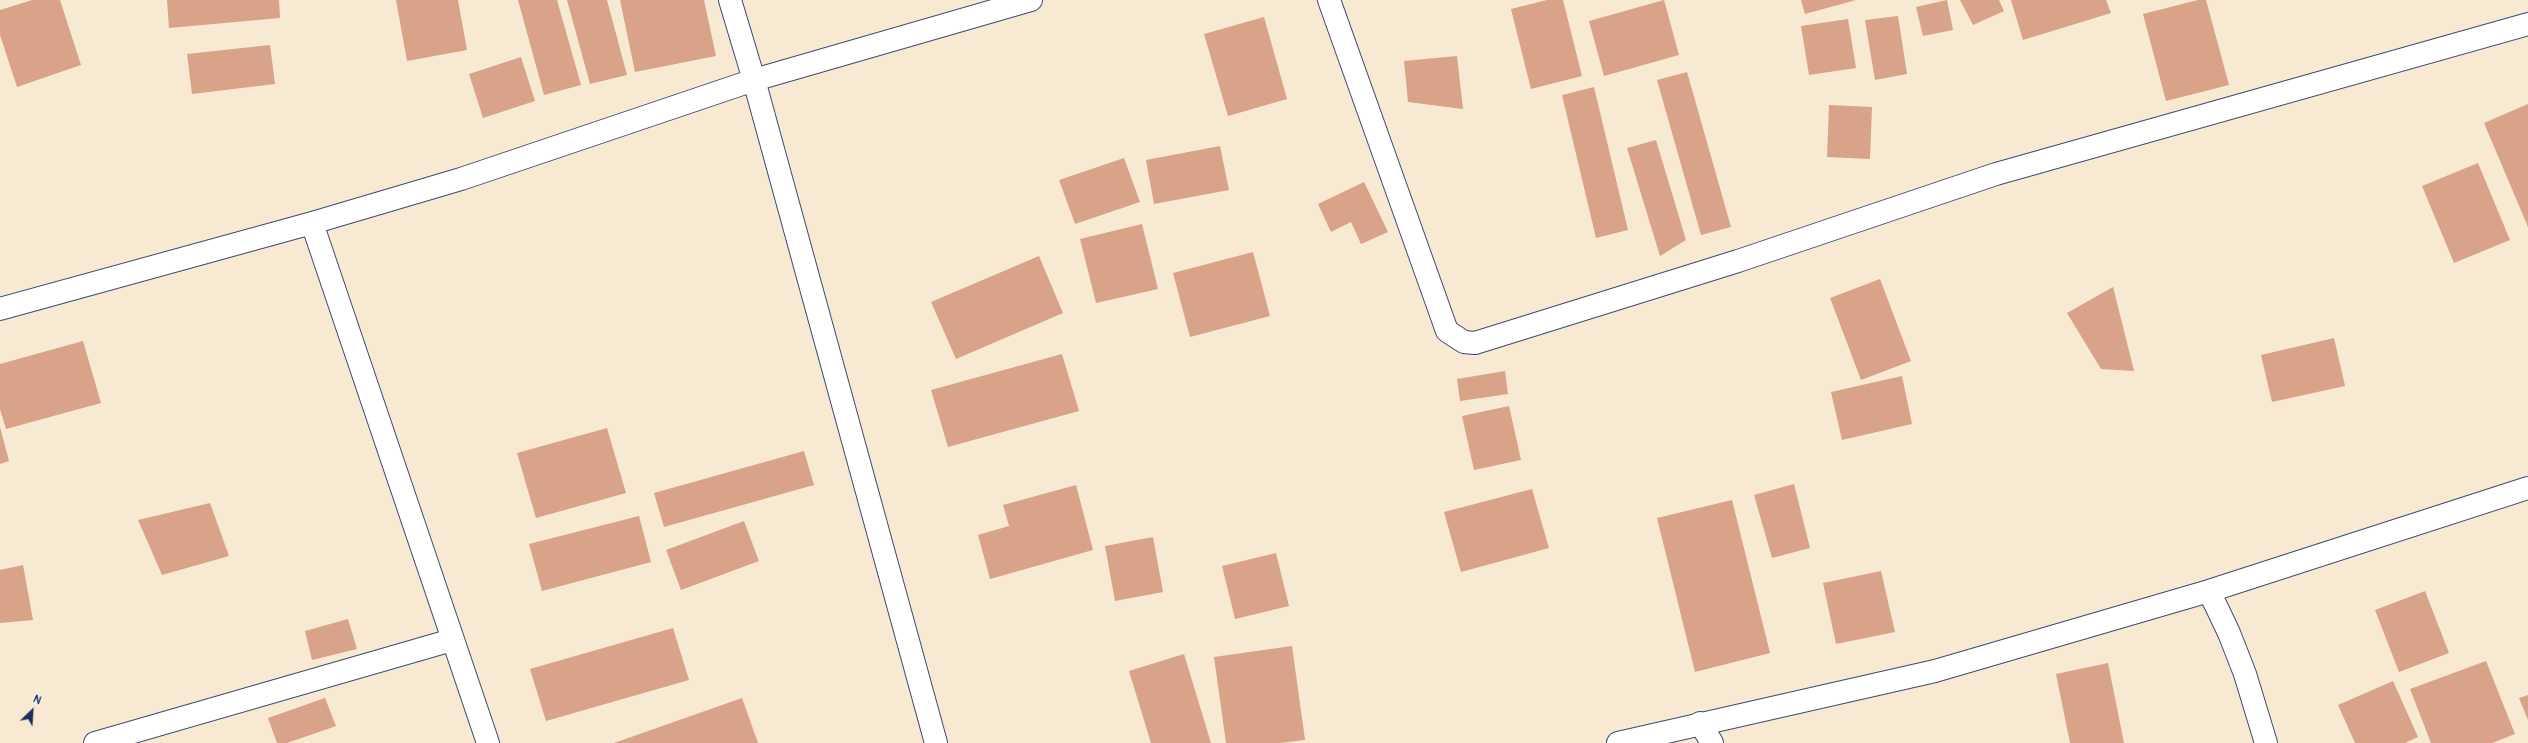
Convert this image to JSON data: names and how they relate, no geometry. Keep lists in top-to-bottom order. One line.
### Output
{"north":"top right"}
